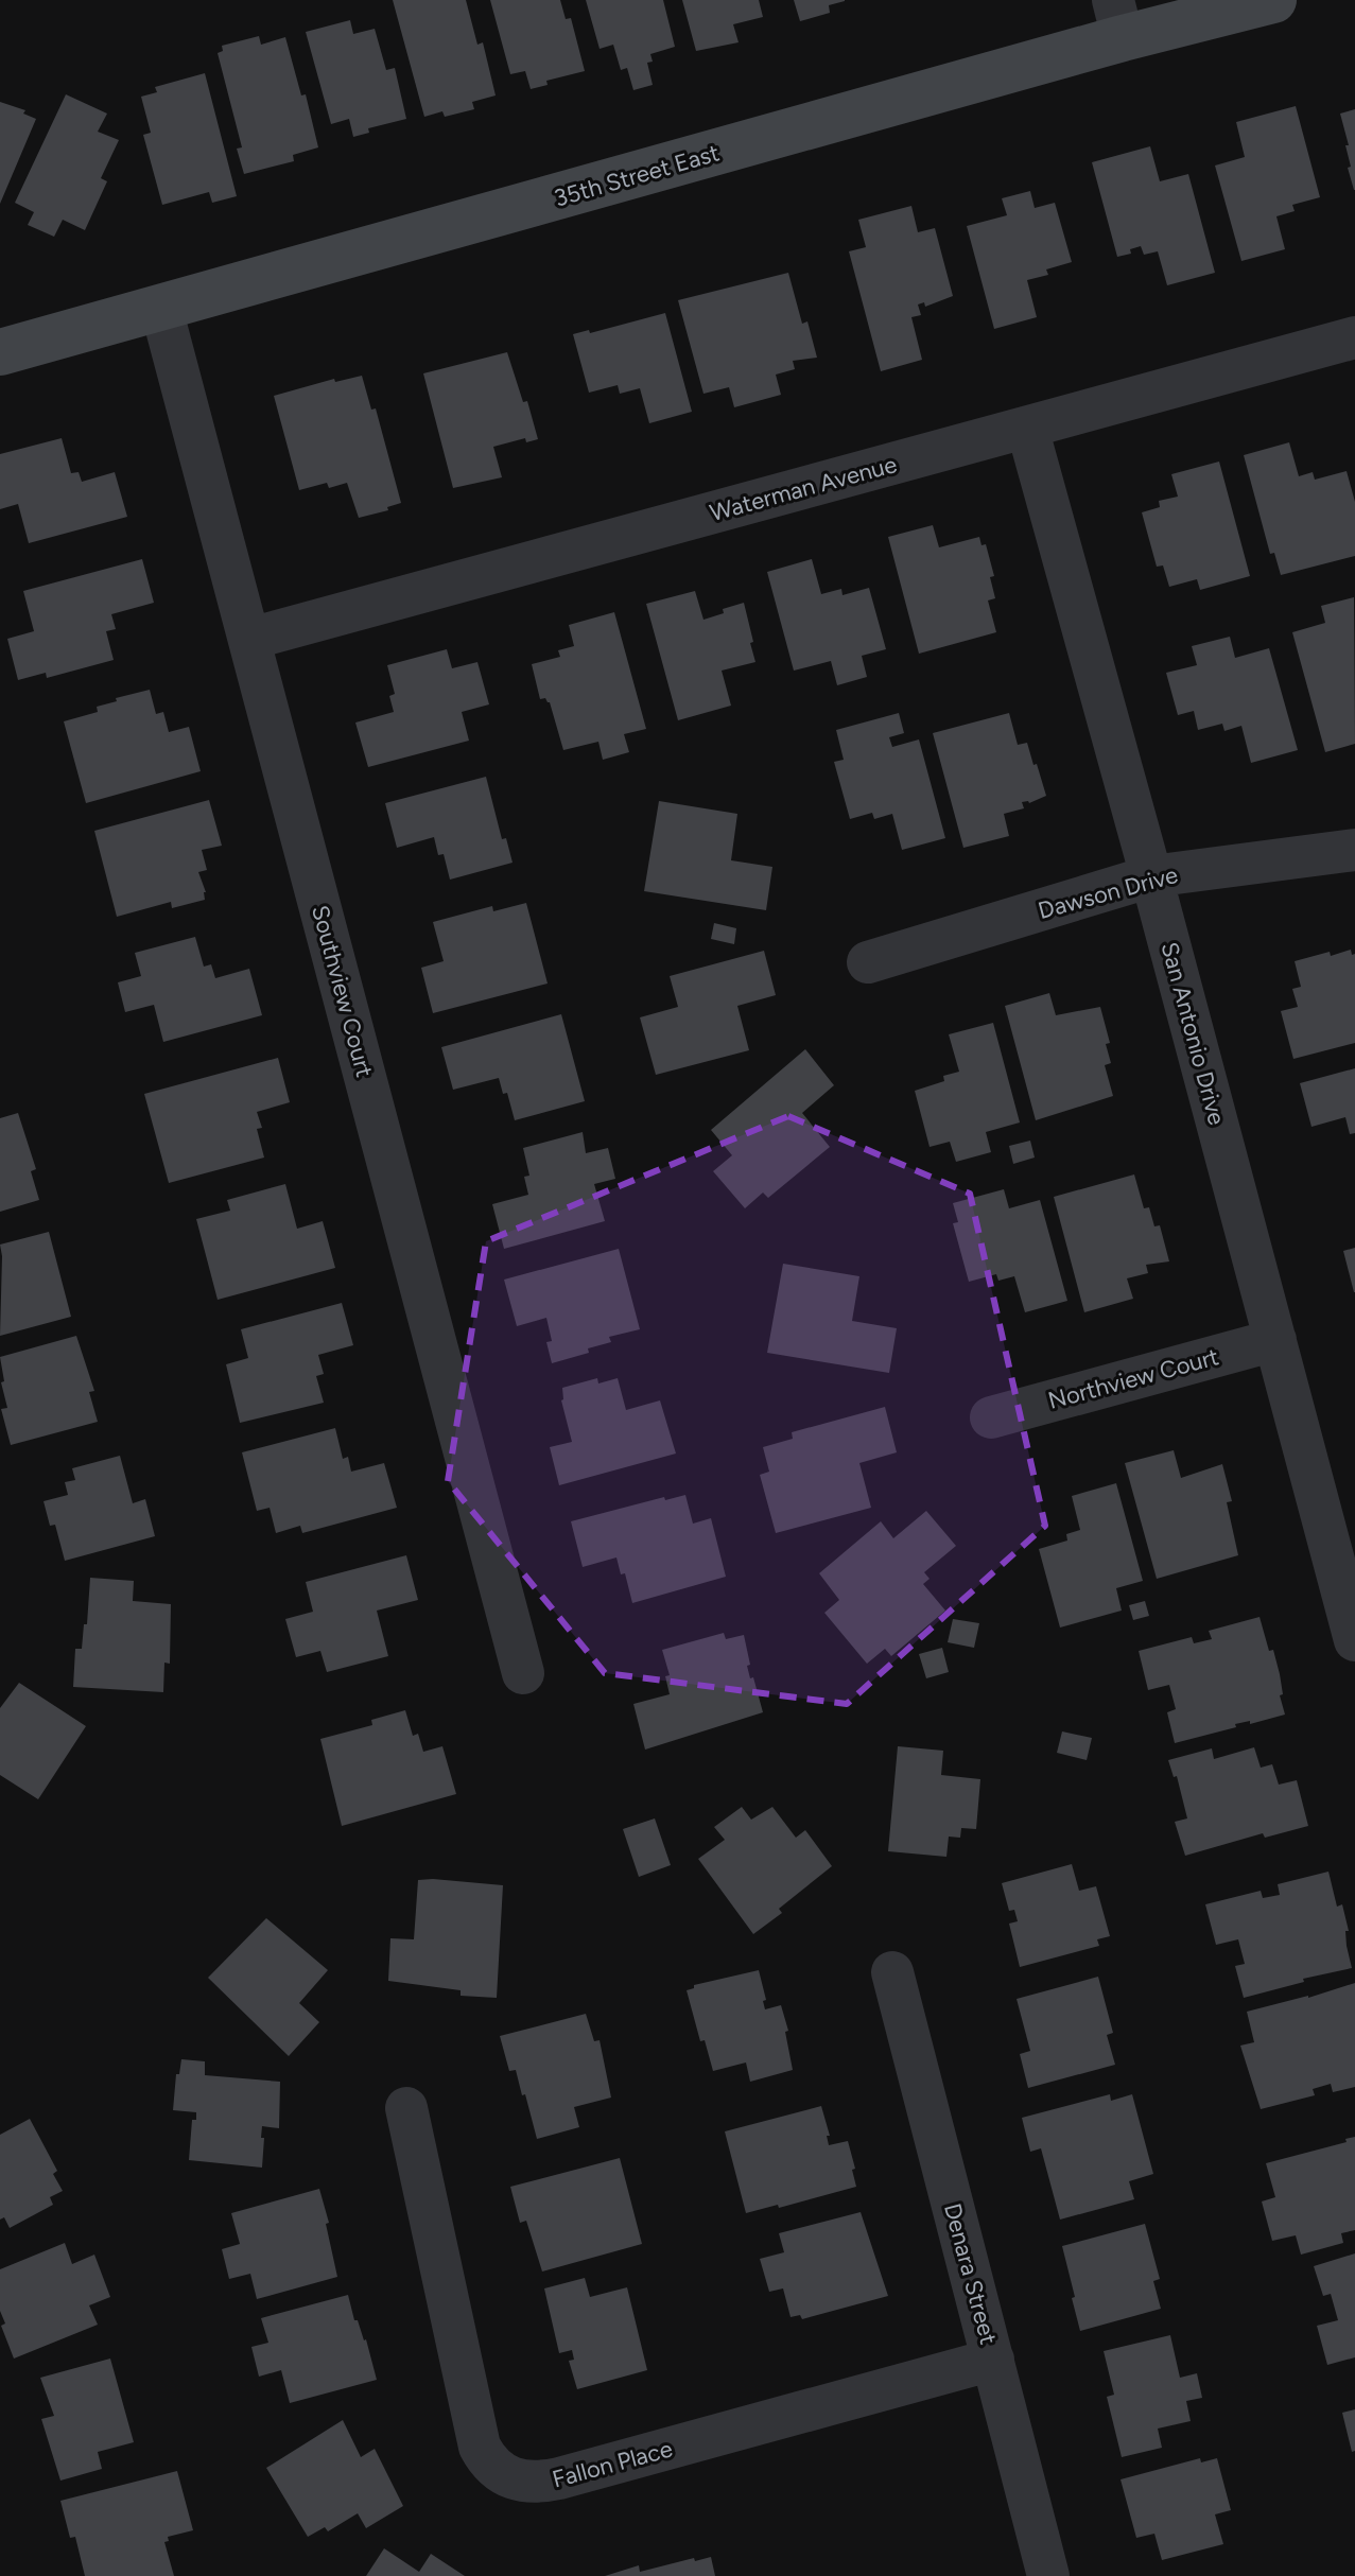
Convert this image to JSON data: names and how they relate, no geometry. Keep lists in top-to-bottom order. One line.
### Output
{"streets":{"street":["35th Street East","Waterman Avenue","Dawson Drive","Southview Court","San Antonio Drive","Northview Court","Denara Street","Fallon Place"]},"crossings":[["35th Street East","Southview Court"],["Waterman Avenue","Southview Court"],["Waterman Avenue","San Antonio Drive"],["Dawson Drive","San Antonio Drive"],["San Antonio Drive","Northview Court"],["Denara Street","Fallon Place"]]}
